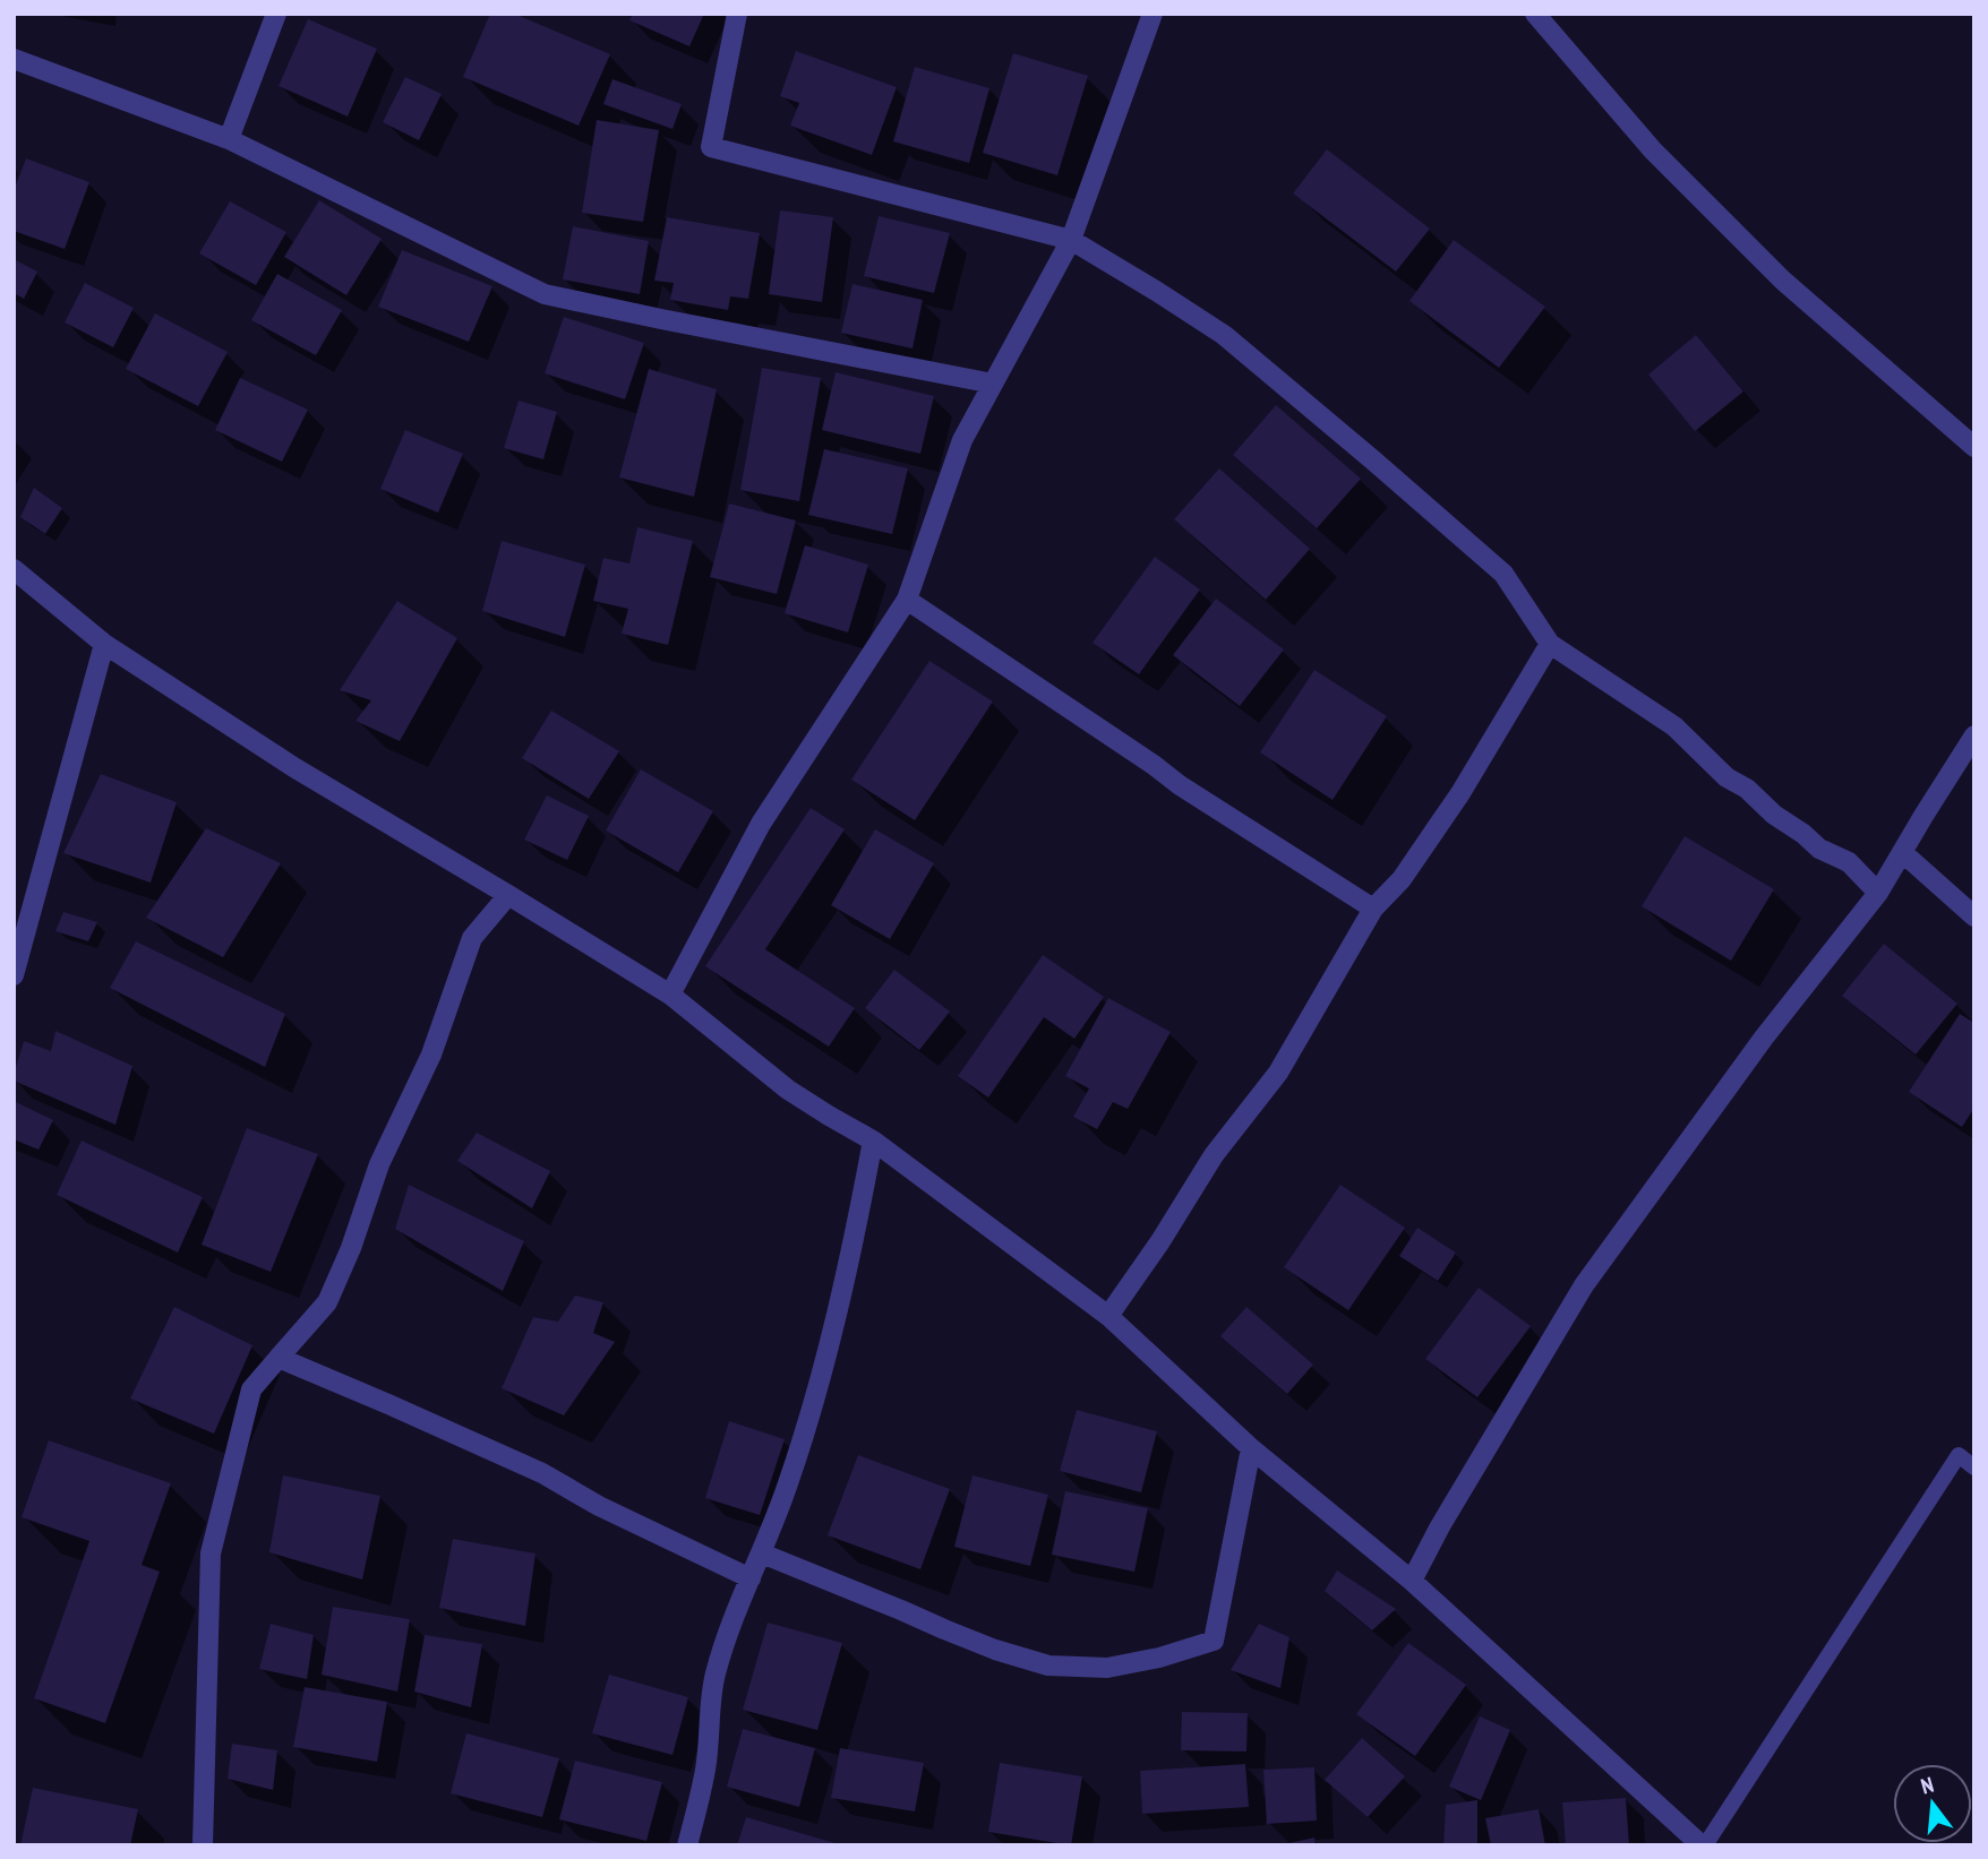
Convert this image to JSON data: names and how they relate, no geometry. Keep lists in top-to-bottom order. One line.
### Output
{"north":"top"}
